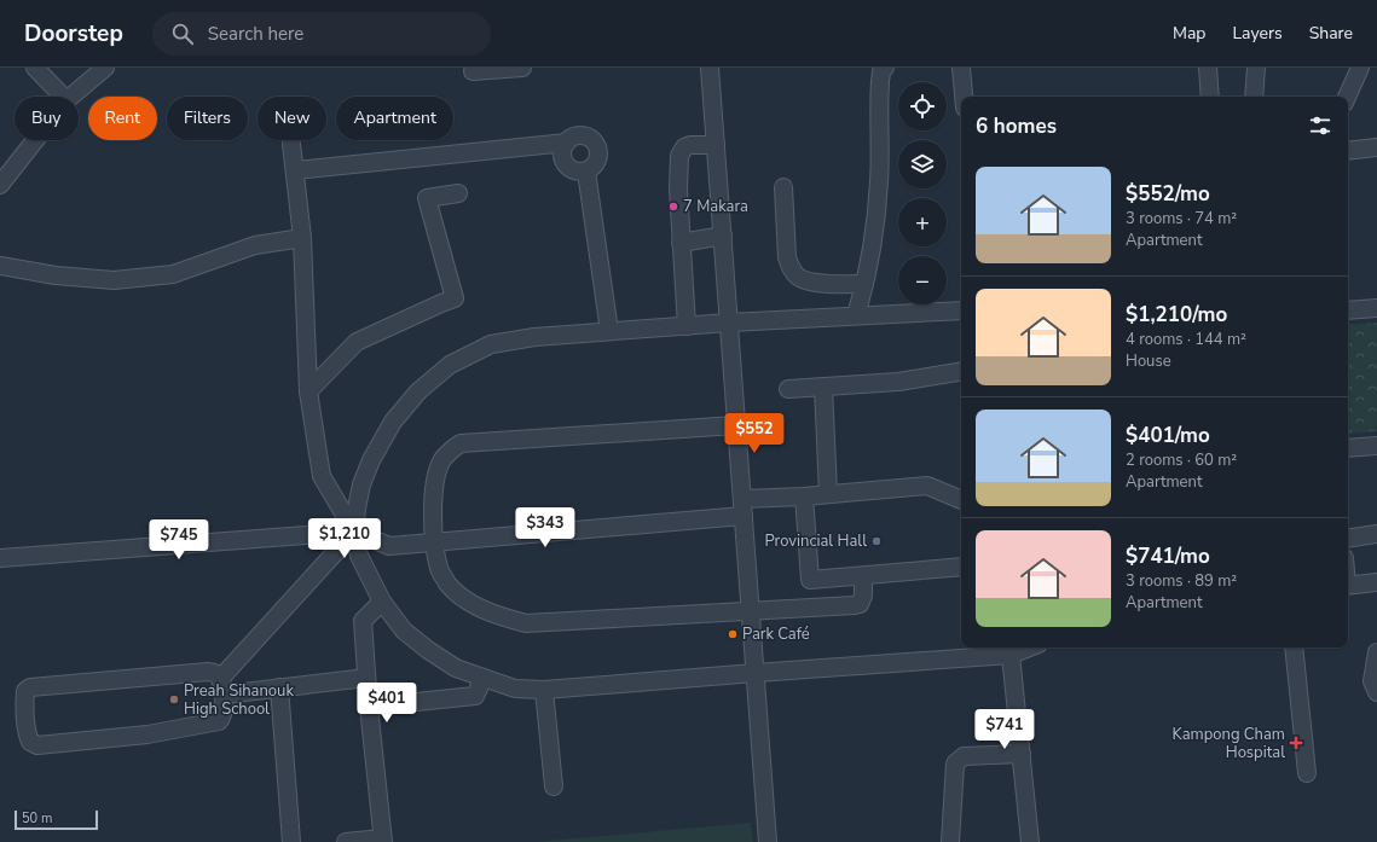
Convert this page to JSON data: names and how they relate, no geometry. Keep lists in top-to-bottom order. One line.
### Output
{"places":{"other":["7 Makara","Provincial Hall","Park Café","Preah Sihanouk High School"],"health":["Kampong Cham Hospital"]},"scale_bar":"50 m","page":{"header":"Doorstep","search":"Search here","nav":["Map","Layers","Share"],"map_buttons":["+","−"],"chip":["Buy","Rent","Filters","New","Apartment"],"heading":"6 homes","list":[{"name":"$552/mo","note":"3 rooms · 74 m² · Apartment"},{"name":"$1,210/mo","note":"4 rooms · 144 m² · House"},{"name":"$401/mo","note":"2 rooms · 60 m² · Apartment"},{"name":"$741/mo","note":"3 rooms · 89 m² · Apartment"}],"price":["$552","$343","$1,210","$745","$401","$741"],"scale":"50 m"}}
